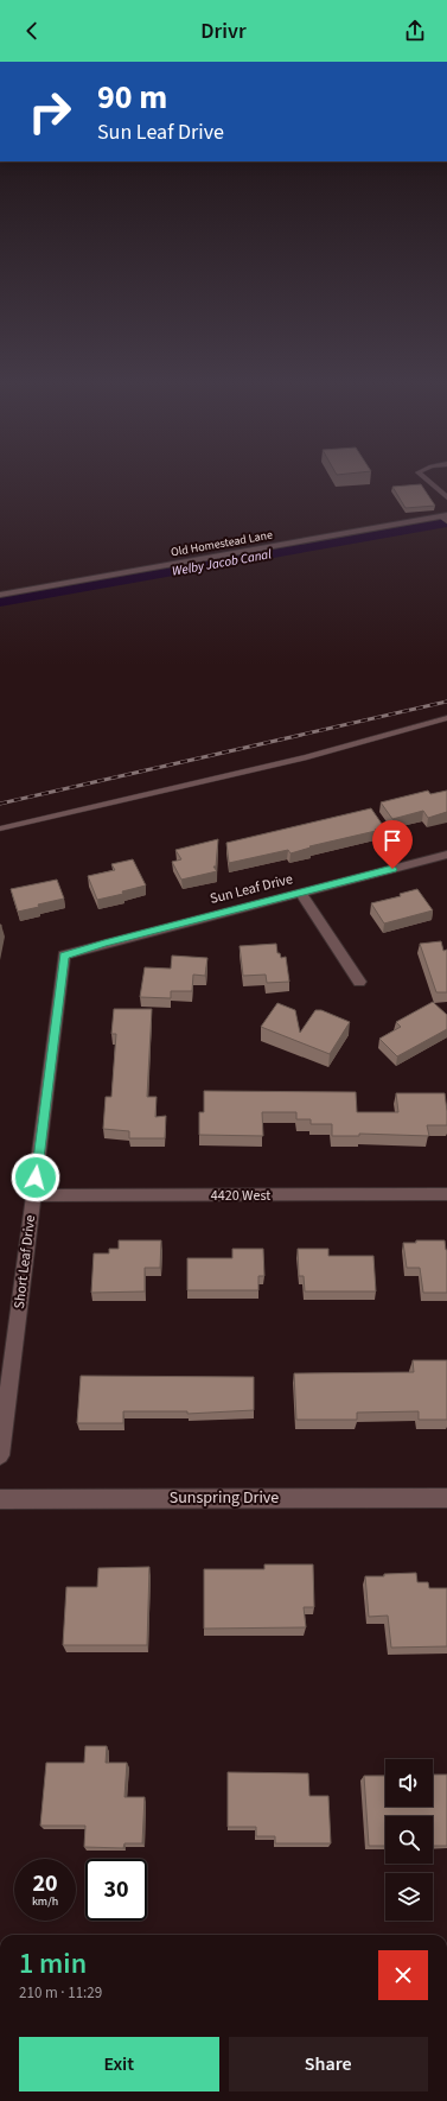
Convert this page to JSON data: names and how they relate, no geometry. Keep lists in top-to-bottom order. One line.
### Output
{"streets":{"street":["Old Homestead Lane","Sun Leaf Drive","4420 West","Short Leaf Drive","Sunspring Drive"]},"crossings":[["Sun Leaf Drive","Short Leaf Drive"],["4420 West","Short Leaf Drive"]],"water":["Welby Jacob Canal"],"page":{"header":"Drivr","turn":["90 m","Sun Leaf Drive"],"speed":"20 km/h","limit":"30","heading":["1 min","210 m · 11:29"],"buttons":["Exit","Share"]}}
